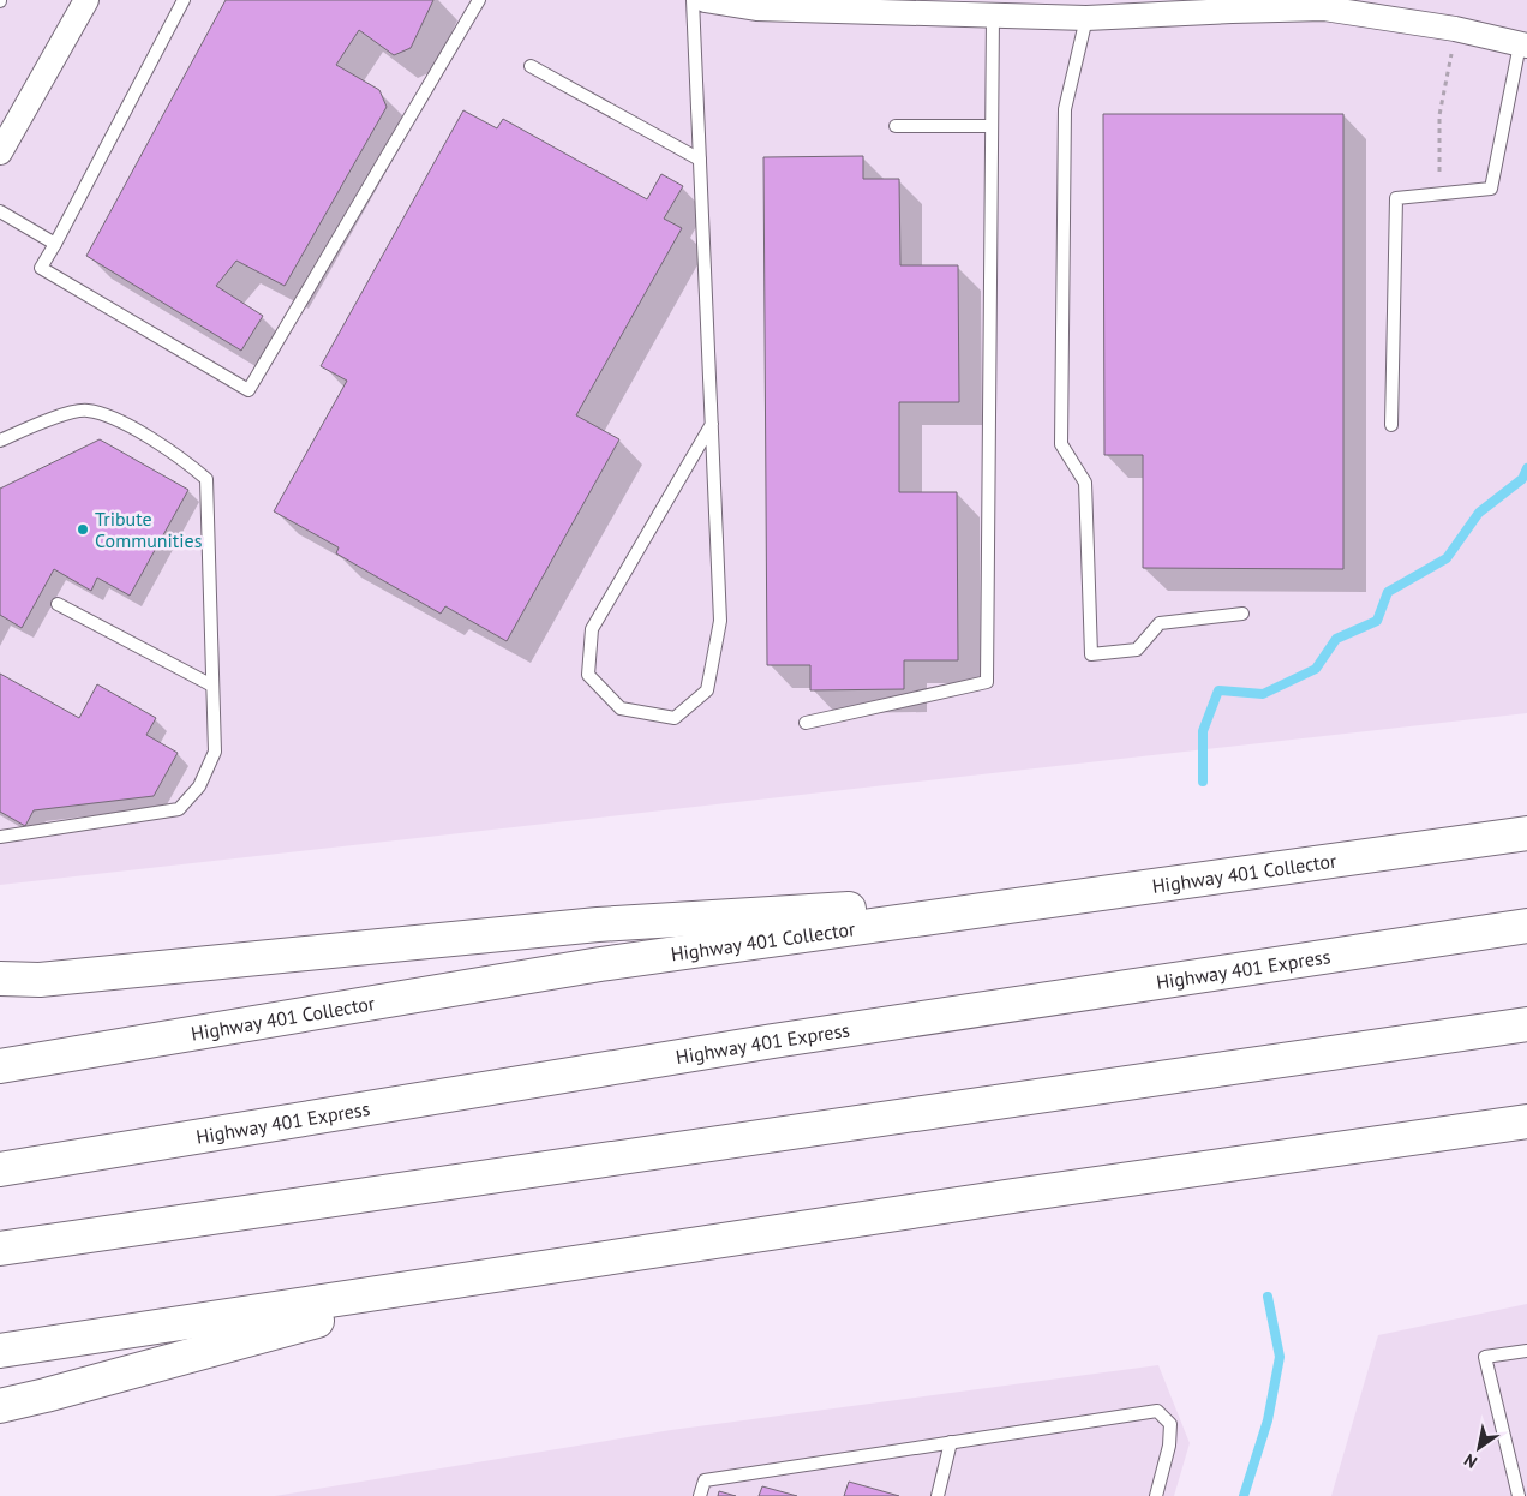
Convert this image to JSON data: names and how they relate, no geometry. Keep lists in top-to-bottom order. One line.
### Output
{"streets":{"highway":["Highway 401 Collector","Highway 401 Express"]},"places":["Tribute Communities"],"north":"bottom left"}
